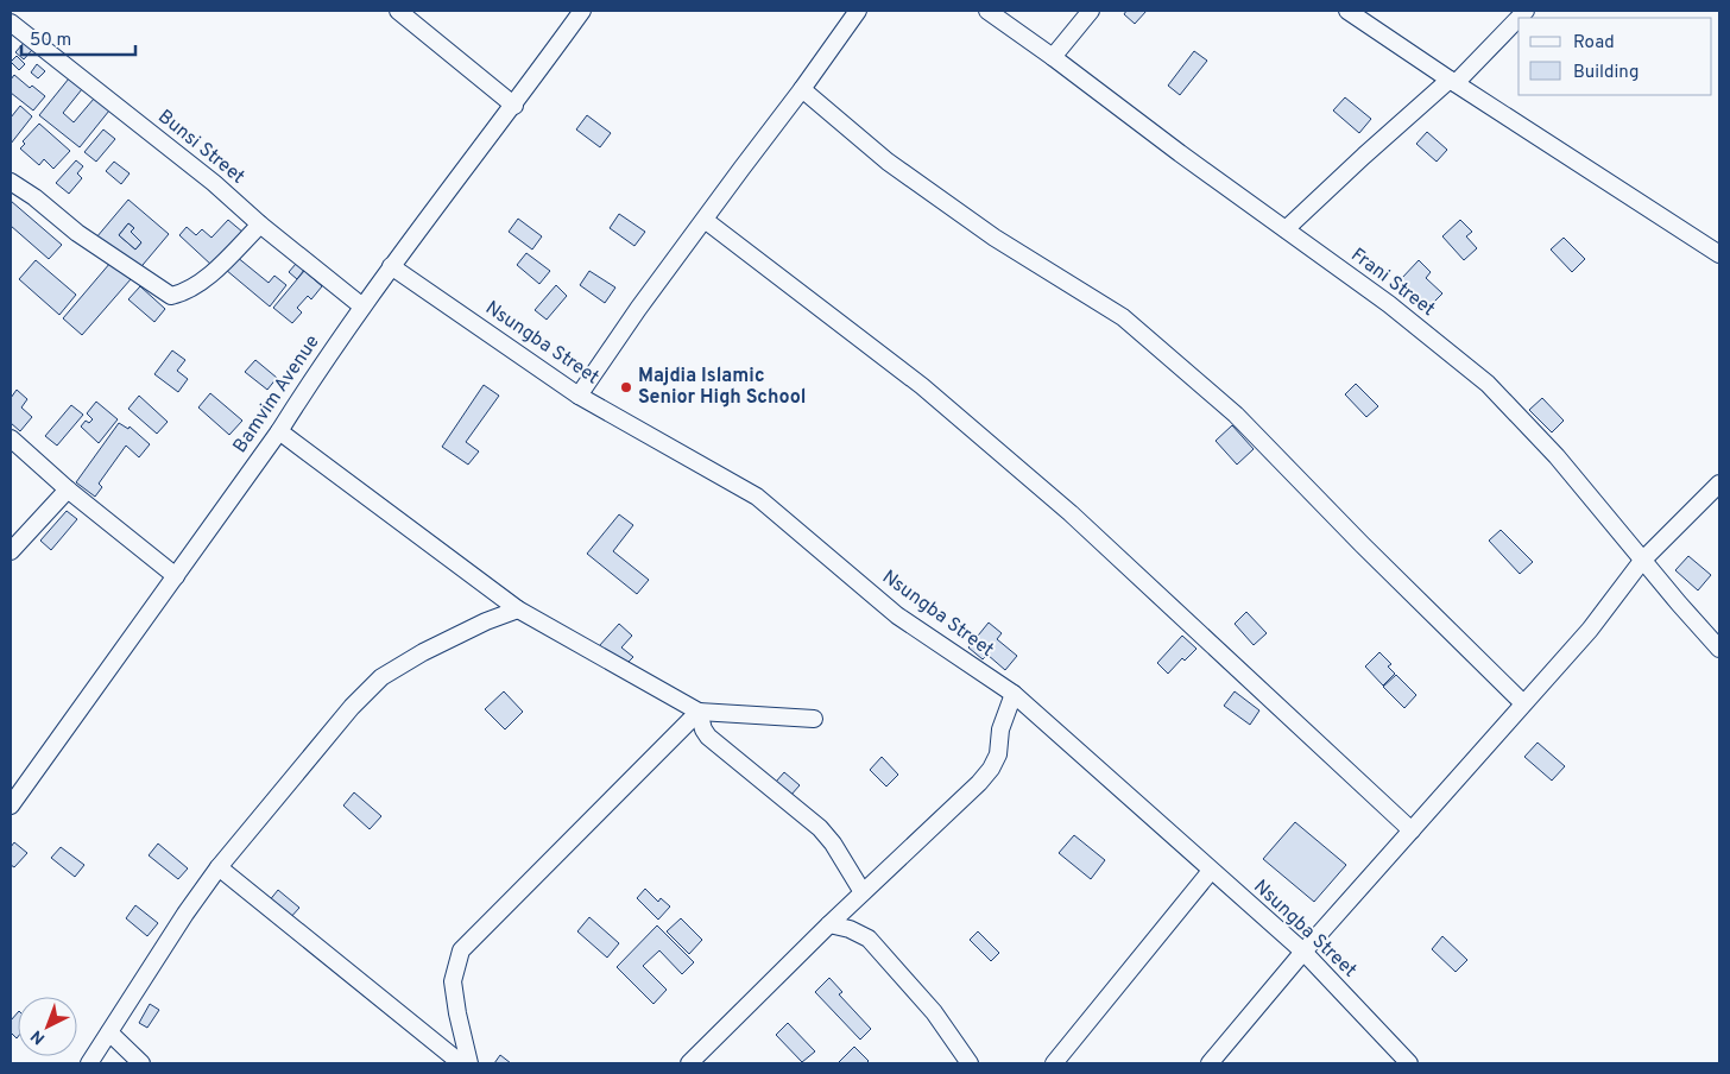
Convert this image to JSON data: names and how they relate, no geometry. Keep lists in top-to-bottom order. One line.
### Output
{"streets":{"street":["Bunsi Street","Frani Street","Nsungba Street","Bamvim Avenue"]},"crossings":[["Bunsi Street","Bamvim Avenue"],["Nsungba Street","Bamvim Avenue"]],"places":["Majdia Islamic Senior High School"],"legend":["Road","Building"],"scale_bar":"50 m","north":"bottom left"}
